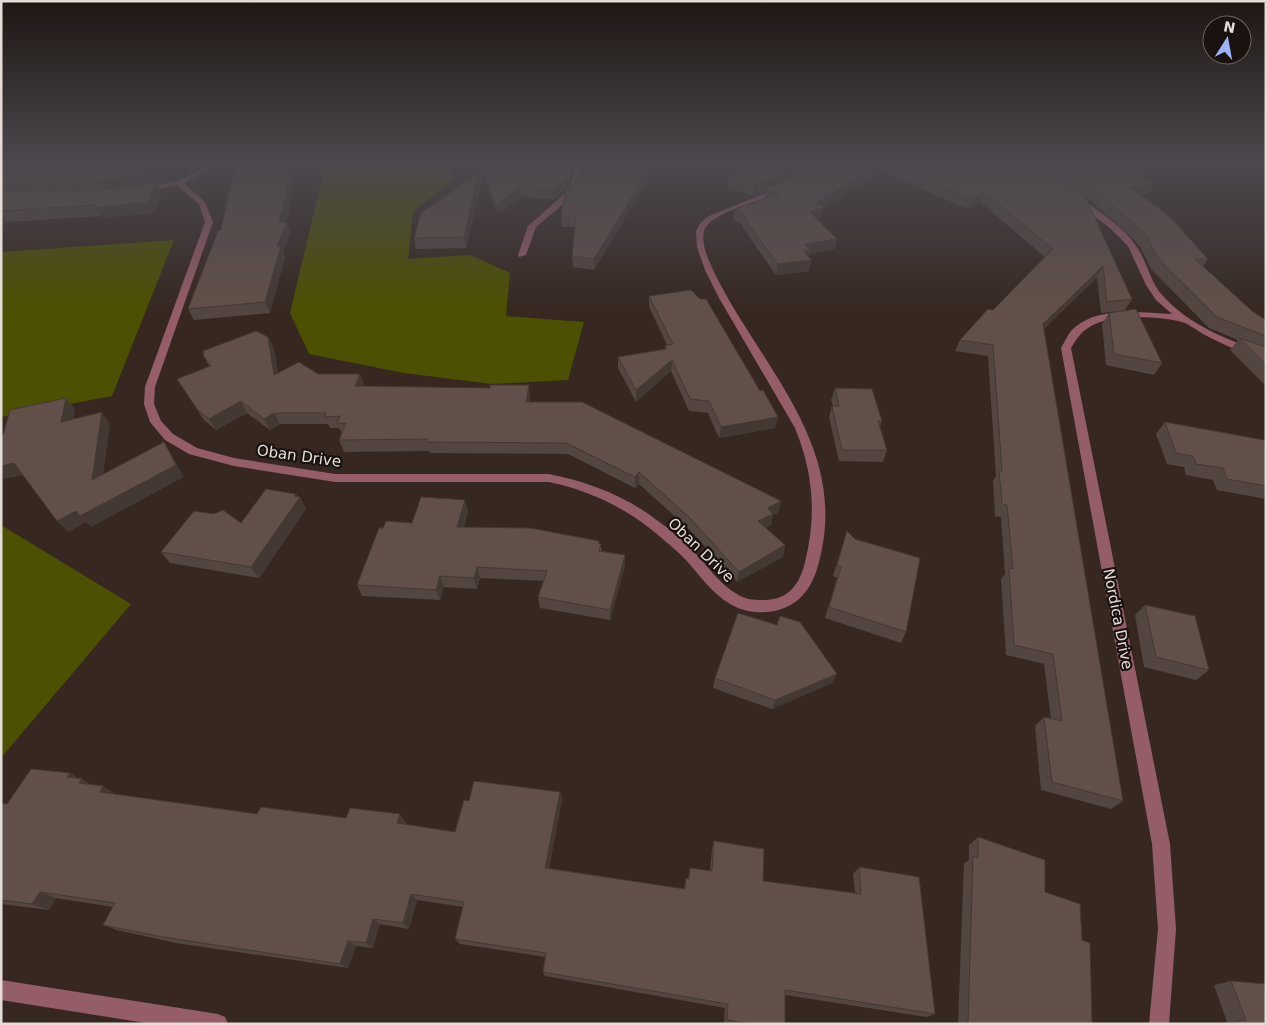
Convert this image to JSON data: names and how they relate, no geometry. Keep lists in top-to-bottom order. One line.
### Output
{"streets":{"street":["Oban Drive","Nordica Drive"]},"north":"top"}
